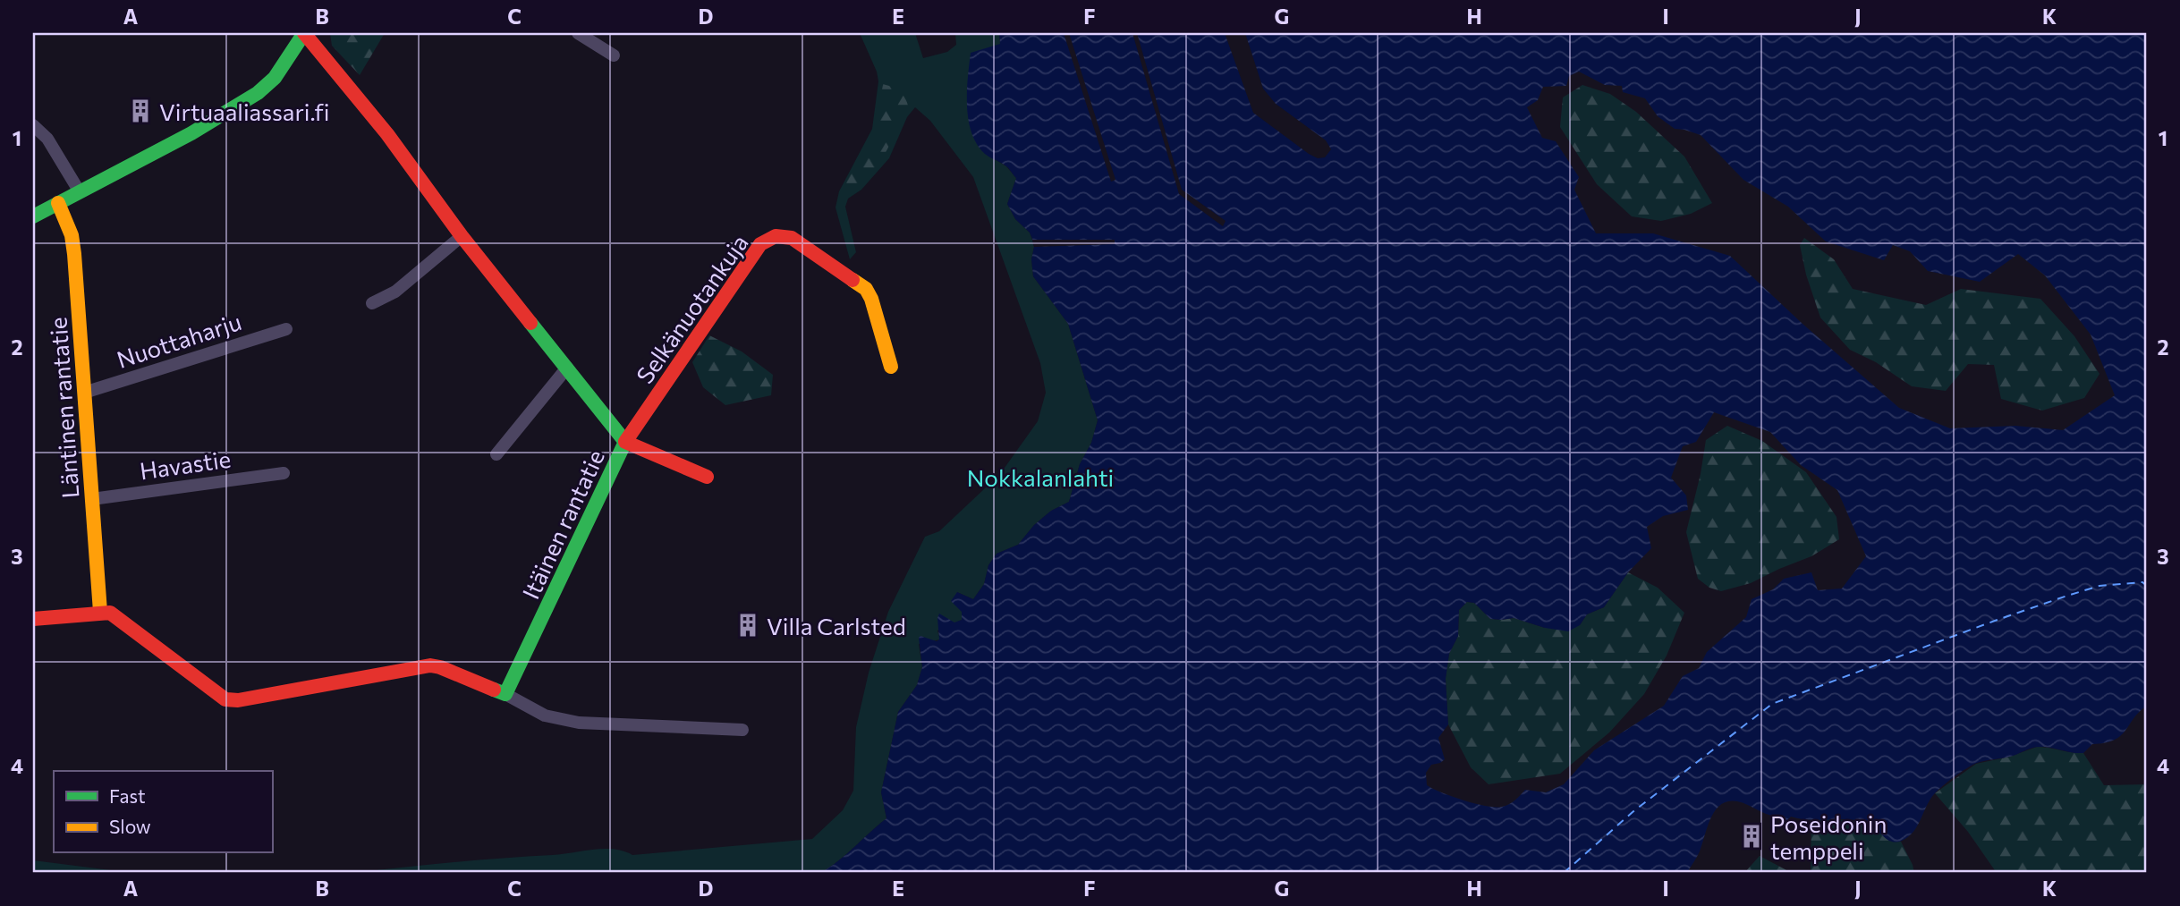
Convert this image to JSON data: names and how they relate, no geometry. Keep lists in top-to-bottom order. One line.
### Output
{"streets":{"street":["Selkänuotankuja","Nuottaharju","Läntinen rantatie","Havastie","Itäinen rantatie"]},"crossings":[["Selkänuotankuja","Itäinen rantatie"],["Nuottaharju","Läntinen rantatie"],["Läntinen rantatie","Havastie"]],"parks":["Nokkalanlahti"],"places":{"building":["Virtuaaliassari.fi","Villa Carlsted","Poseidonin temppeli"]},"legend":["Fast","Slow"],"grid":{"columns":["A","B","C","D","E","F","G","H","I","J","K"],"rows":["1","2","3","4"]}}
